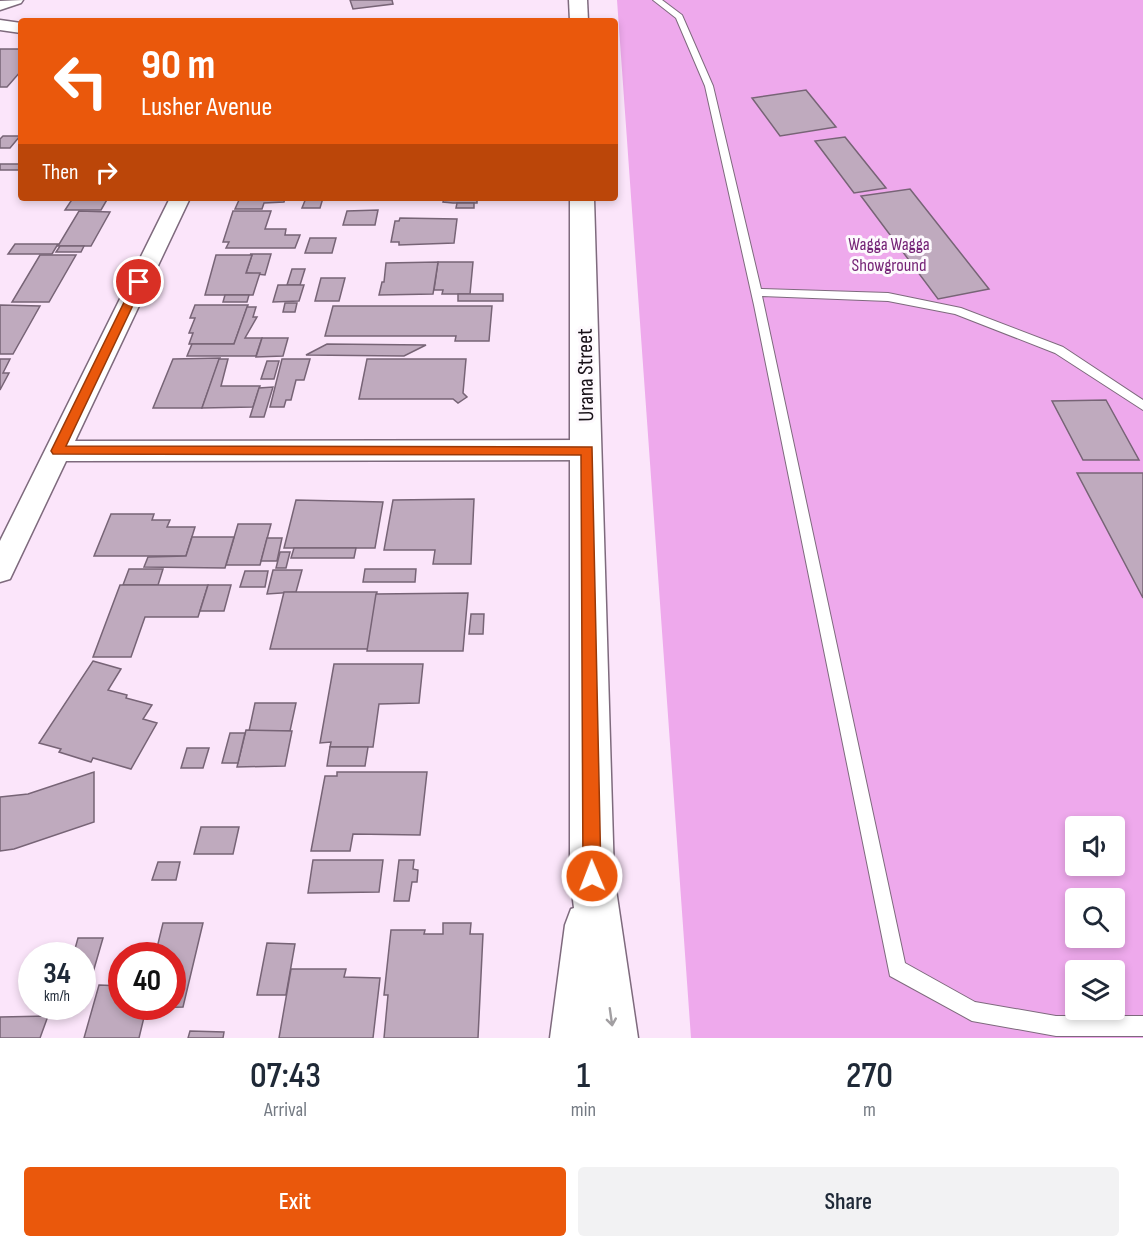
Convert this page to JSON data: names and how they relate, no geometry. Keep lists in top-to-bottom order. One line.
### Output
{"streets":{"street":["Urana Street"]},"parks":["Wagga Wagga Showground"],"page":{"turn":["90 m","Lusher Avenue"],"then":"Then","speed":"34 km/h","limit":"40","eta":["07:43","Arrival","1","min","270","m"],"buttons":["Exit","Share"]}}
